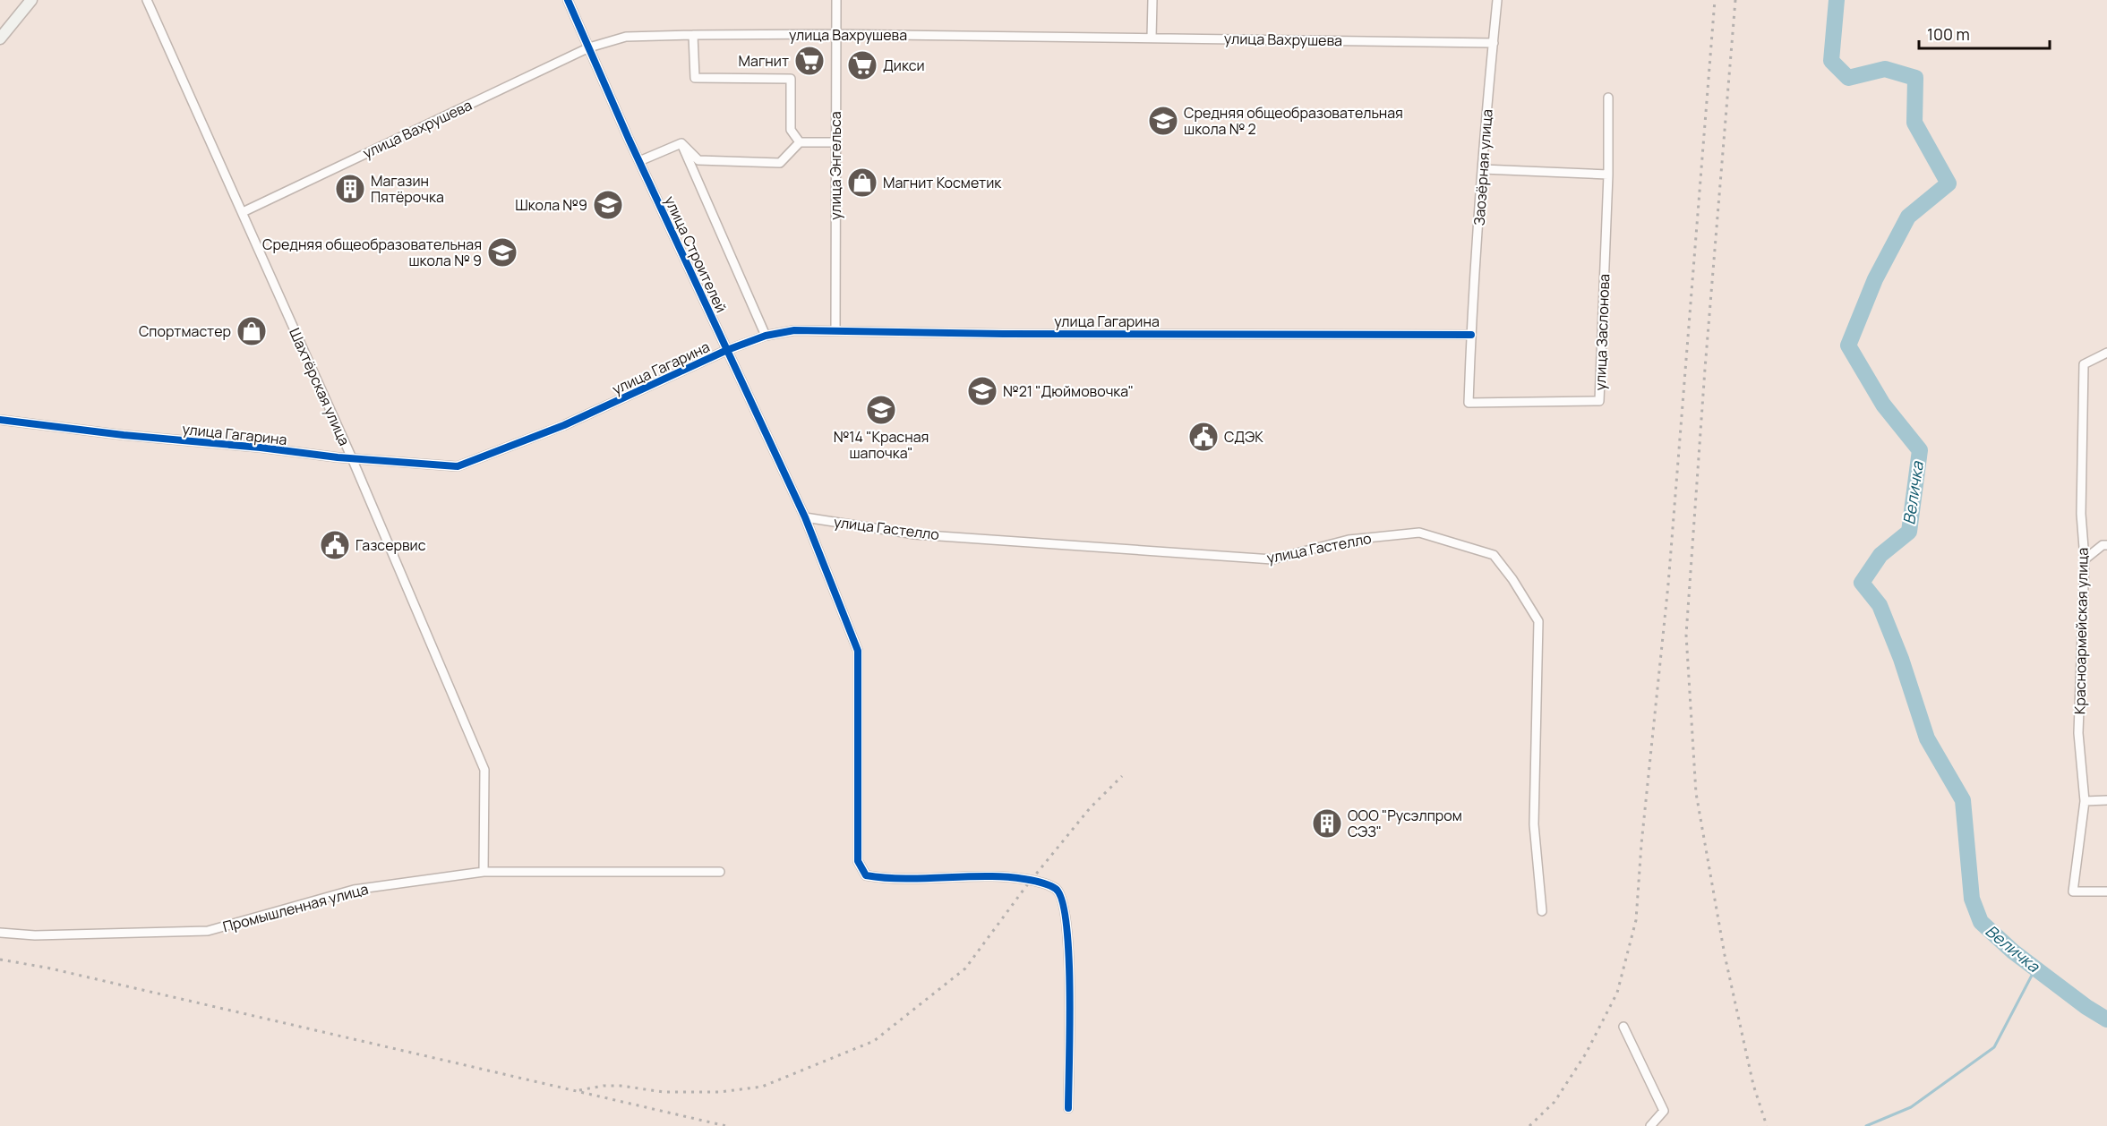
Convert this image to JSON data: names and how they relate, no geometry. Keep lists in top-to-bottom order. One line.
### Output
{"streets":{"street":["улица Вахрушева","улица Энгельса","Заозёрная улица","улица Строителей","улица Гагарина","улица Заслонова","Шахтёрская улица","улица Гастелло","Красноармейская улица","Промышленная улица"]},"crossings":[["улица Вахрушева","улица Энгельса"],["улица Вахрушева","Заозёрная улица"],["улица Вахрушева","улица Строителей"],["улица Вахрушева","Шахтёрская улица"],["улица Энгельса","улица Гагарина"],["Заозёрная улица","улица Гагарина"],["Заозёрная улица","улица Заслонова"],["улица Строителей","улица Гагарина"],["улица Строителей","улица Гастелло"],["улица Гагарина","улица Заслонова"],["улица Гагарина","Шахтёрская улица"],["Шахтёрская улица","Промышленная улица"]],"water":["Величка"],"places":{"supermarket":["Магнит","Дикси"],"school or university":["Средняя общеобразовательная школа № 2","Школа №9","Средняя общеобразовательная школа № 9","№21 \"Дюймовочка\"","№14 \"Красная шапочка\""],"shop":["Магнит Косметик","Спортмастер"],"building":["Магазин Пятёрочка","ООО \"Русэлпром СЭЗ\""],"public building":["СДЭК","Газсервис"]},"scale_bar":"100 m"}
